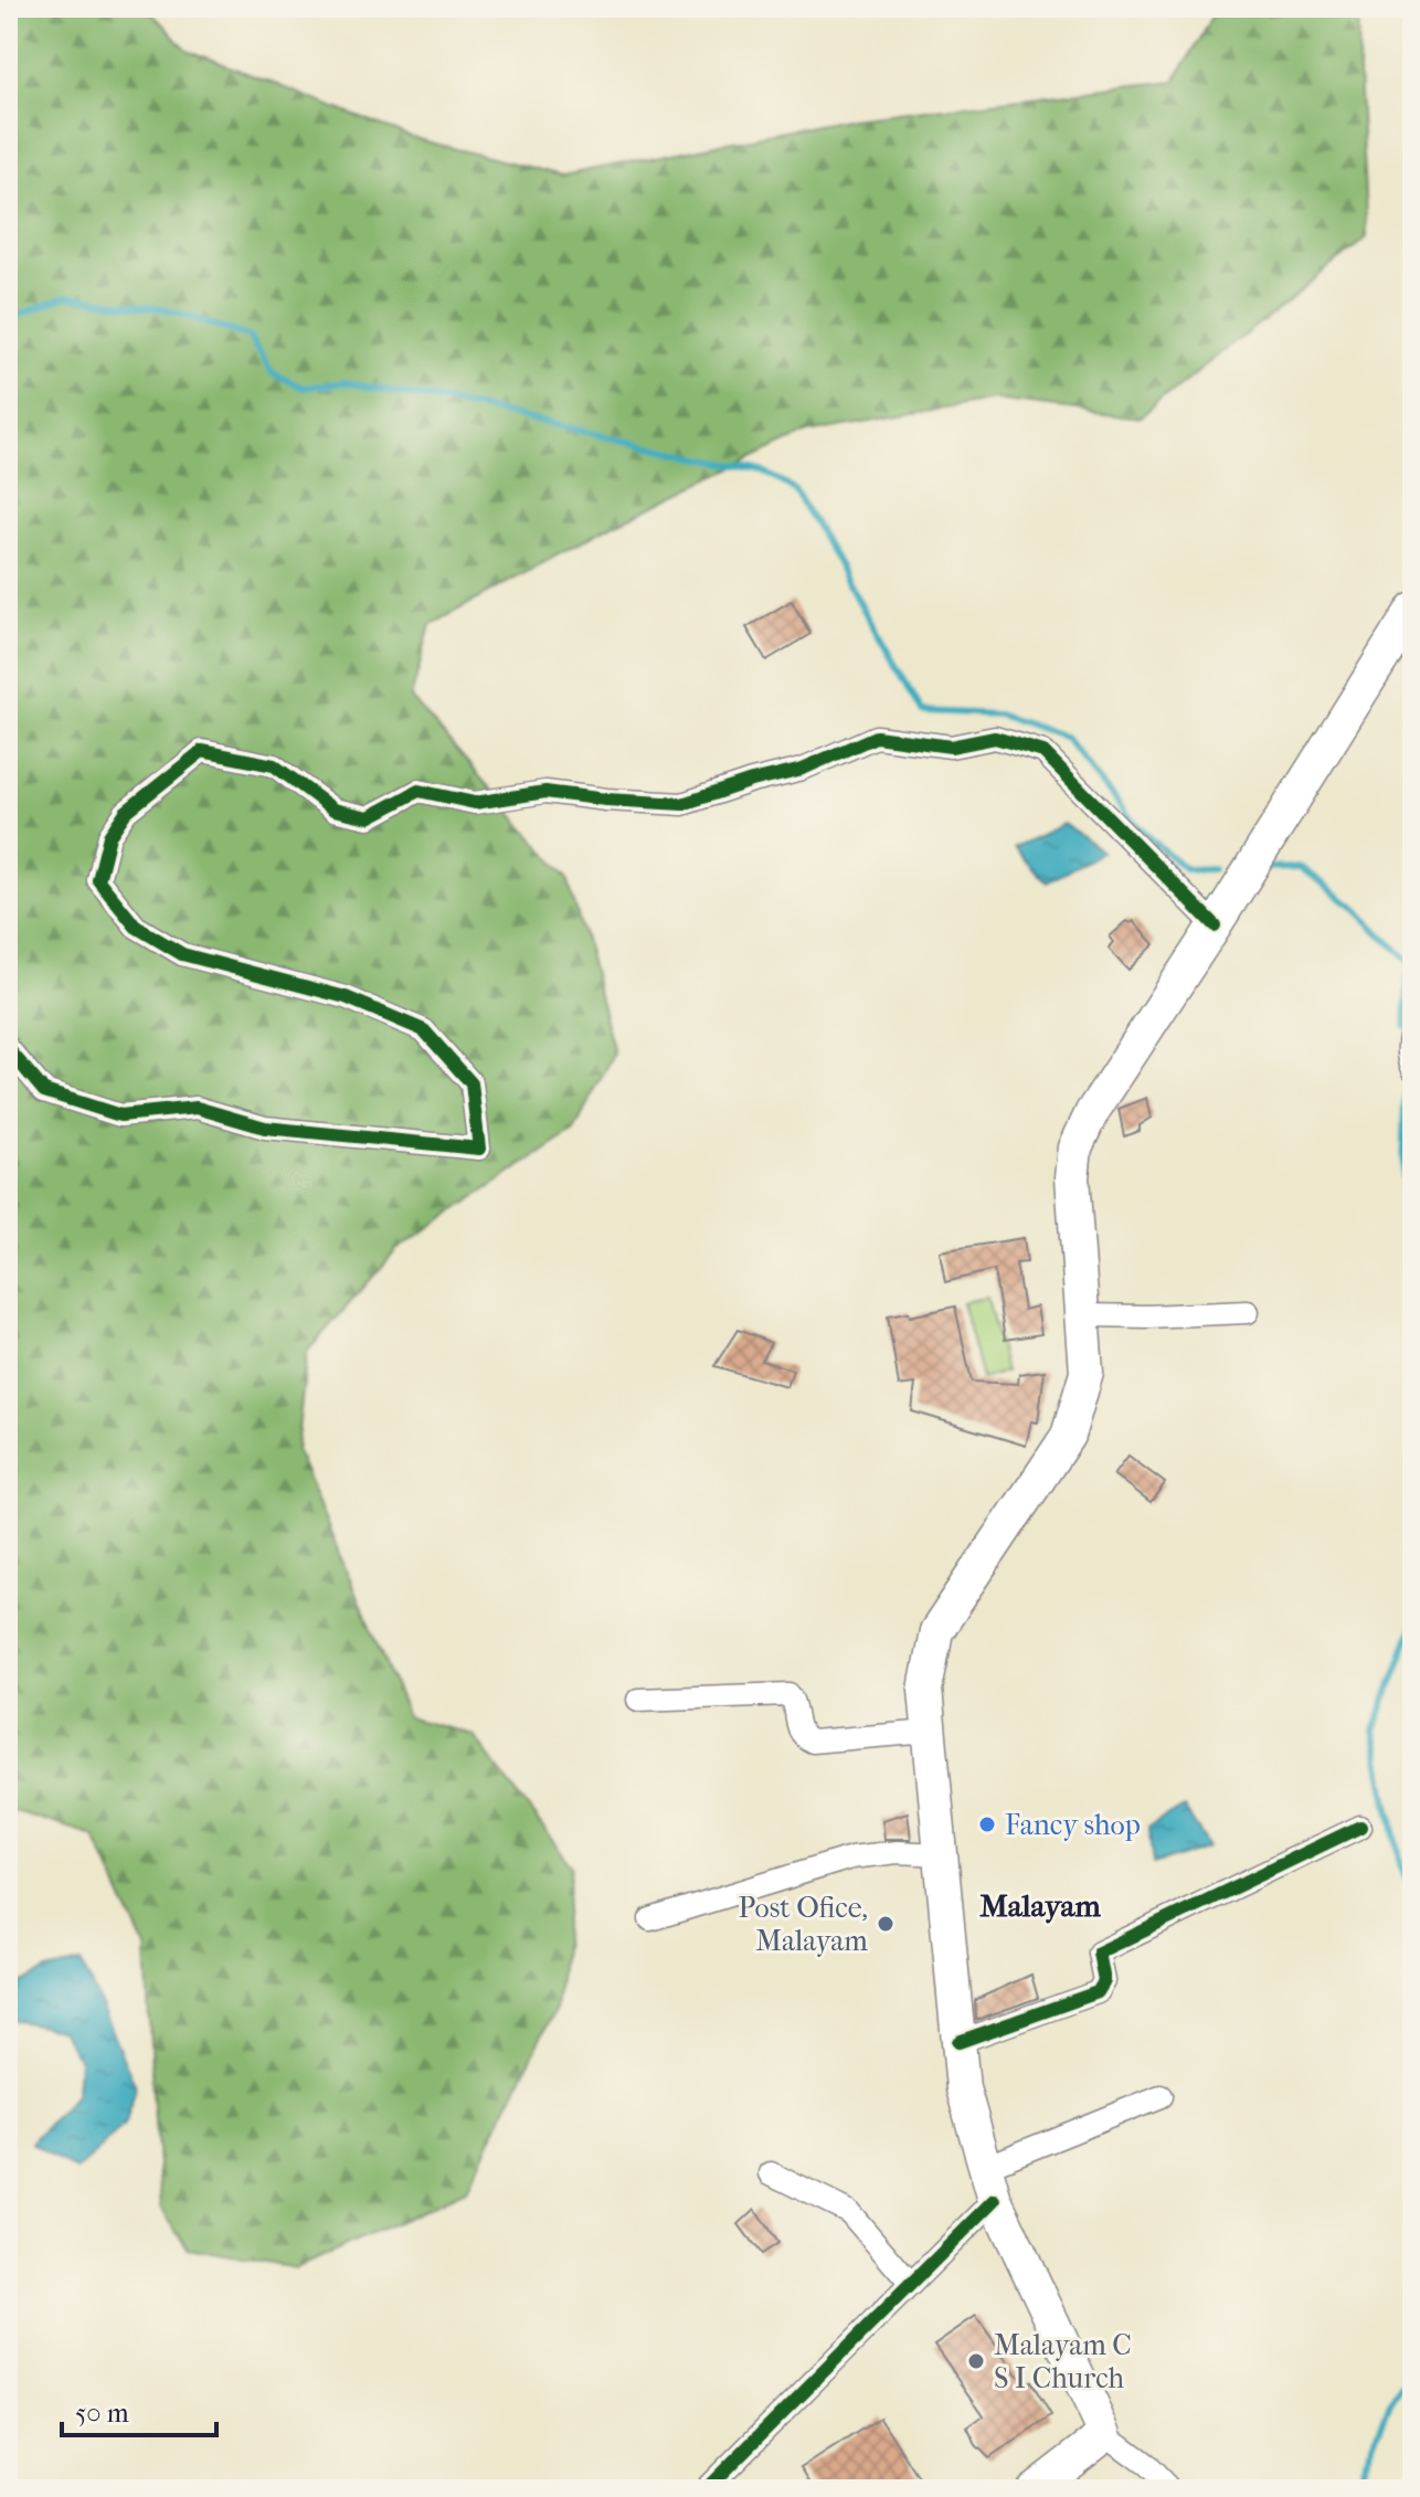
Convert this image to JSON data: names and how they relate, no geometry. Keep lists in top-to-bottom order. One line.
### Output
{"districts":["Malayam"],"places":["Fancy shop","Post Ofice, Malayam","Malayam C S I Church"],"scale_bar":"50 m"}
